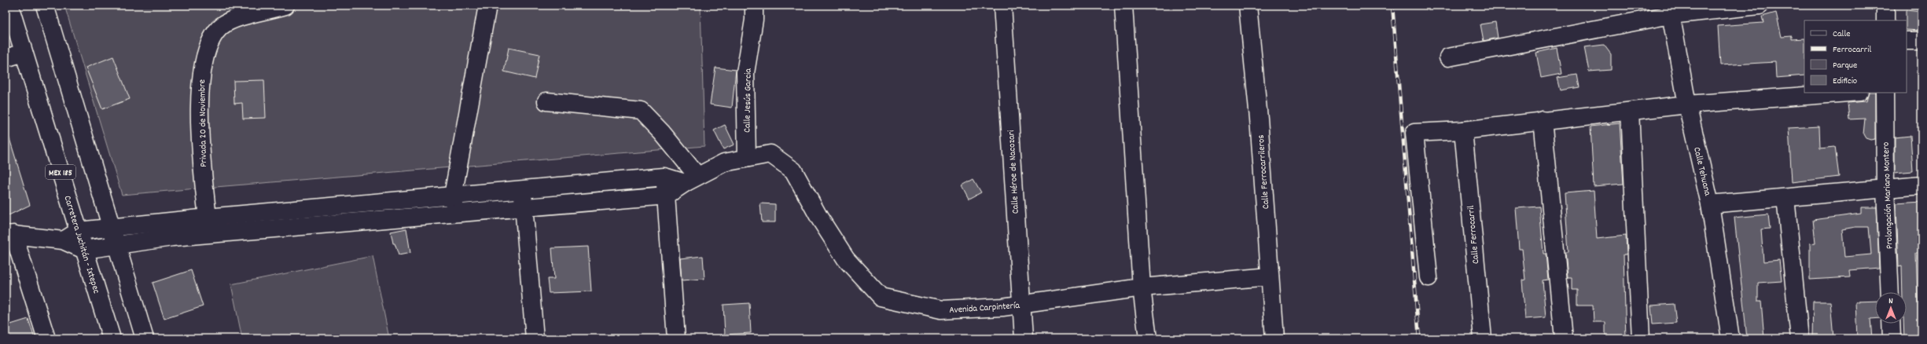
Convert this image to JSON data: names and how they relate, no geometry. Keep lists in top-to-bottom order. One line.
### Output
{"streets":{"street":["Calle Jesús Garcia","Privada 20 de Noviembre","Calle Tehuana","MEX 185","Calle Héroe de Nacozari","Calle Ferrocarrileros","Prolongación Mariano Montero","Calle Ferrocarril","Carretera Juchitán - Ixtepec","Avenida Carpintería"]},"crossings":[["Calle Jesús Garcia","Avenida Carpintería"],["Calle Héroe de Nacozari","Avenida Carpintería"],["Calle Ferrocarrileros","Avenida Carpintería"]],"legend":["Calle","Ferrocarril","Parque","Edificio"],"north":"top"}
